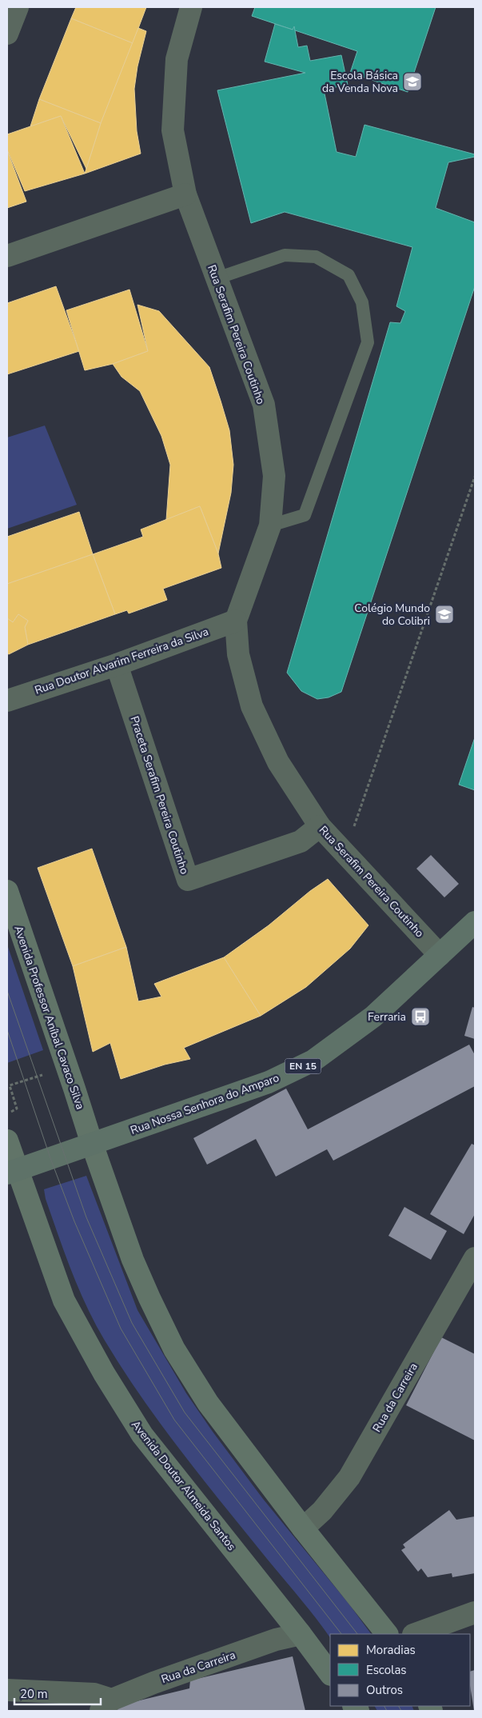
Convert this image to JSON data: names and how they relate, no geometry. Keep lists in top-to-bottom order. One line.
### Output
{"streets":{"main road":["Avenida Professor Aníbal Cavaco Silva","EN 15","Rua Nossa Senhora do Amparo","Avenida Doutor Almeida Santos"],"street":["Rua Serafim Pereira Coutinho","Rua Doutor Alvarim Ferreira da Silva","Praceta Serafim Pereira Coutinho","Rua da Carreira"]},"crossings":[["Rua Serafim Pereira Coutinho","Rua Doutor Alvarim Ferreira da Silva"],["Rua Serafim Pereira Coutinho","Praceta Serafim Pereira Coutinho"],["Rua Serafim Pereira Coutinho","Rua Nossa Senhora do Amparo"],["Rua Doutor Alvarim Ferreira da Silva","Praceta Serafim Pereira Coutinho"],["Avenida Professor Aníbal Cavaco Silva","Rua Nossa Senhora do Amparo"],["Rua Nossa Senhora do Amparo","Avenida Doutor Almeida Santos"],["Rua da Carreira","Avenida Doutor Almeida Santos"]],"places":{"school or university":["Escola Básica da Venda Nova","Colégio Mundo do Colibri"],"bus stop":["Ferraria"]},"legend":["Moradias","Escolas","Outros"],"scale_bar":"20 m"}
